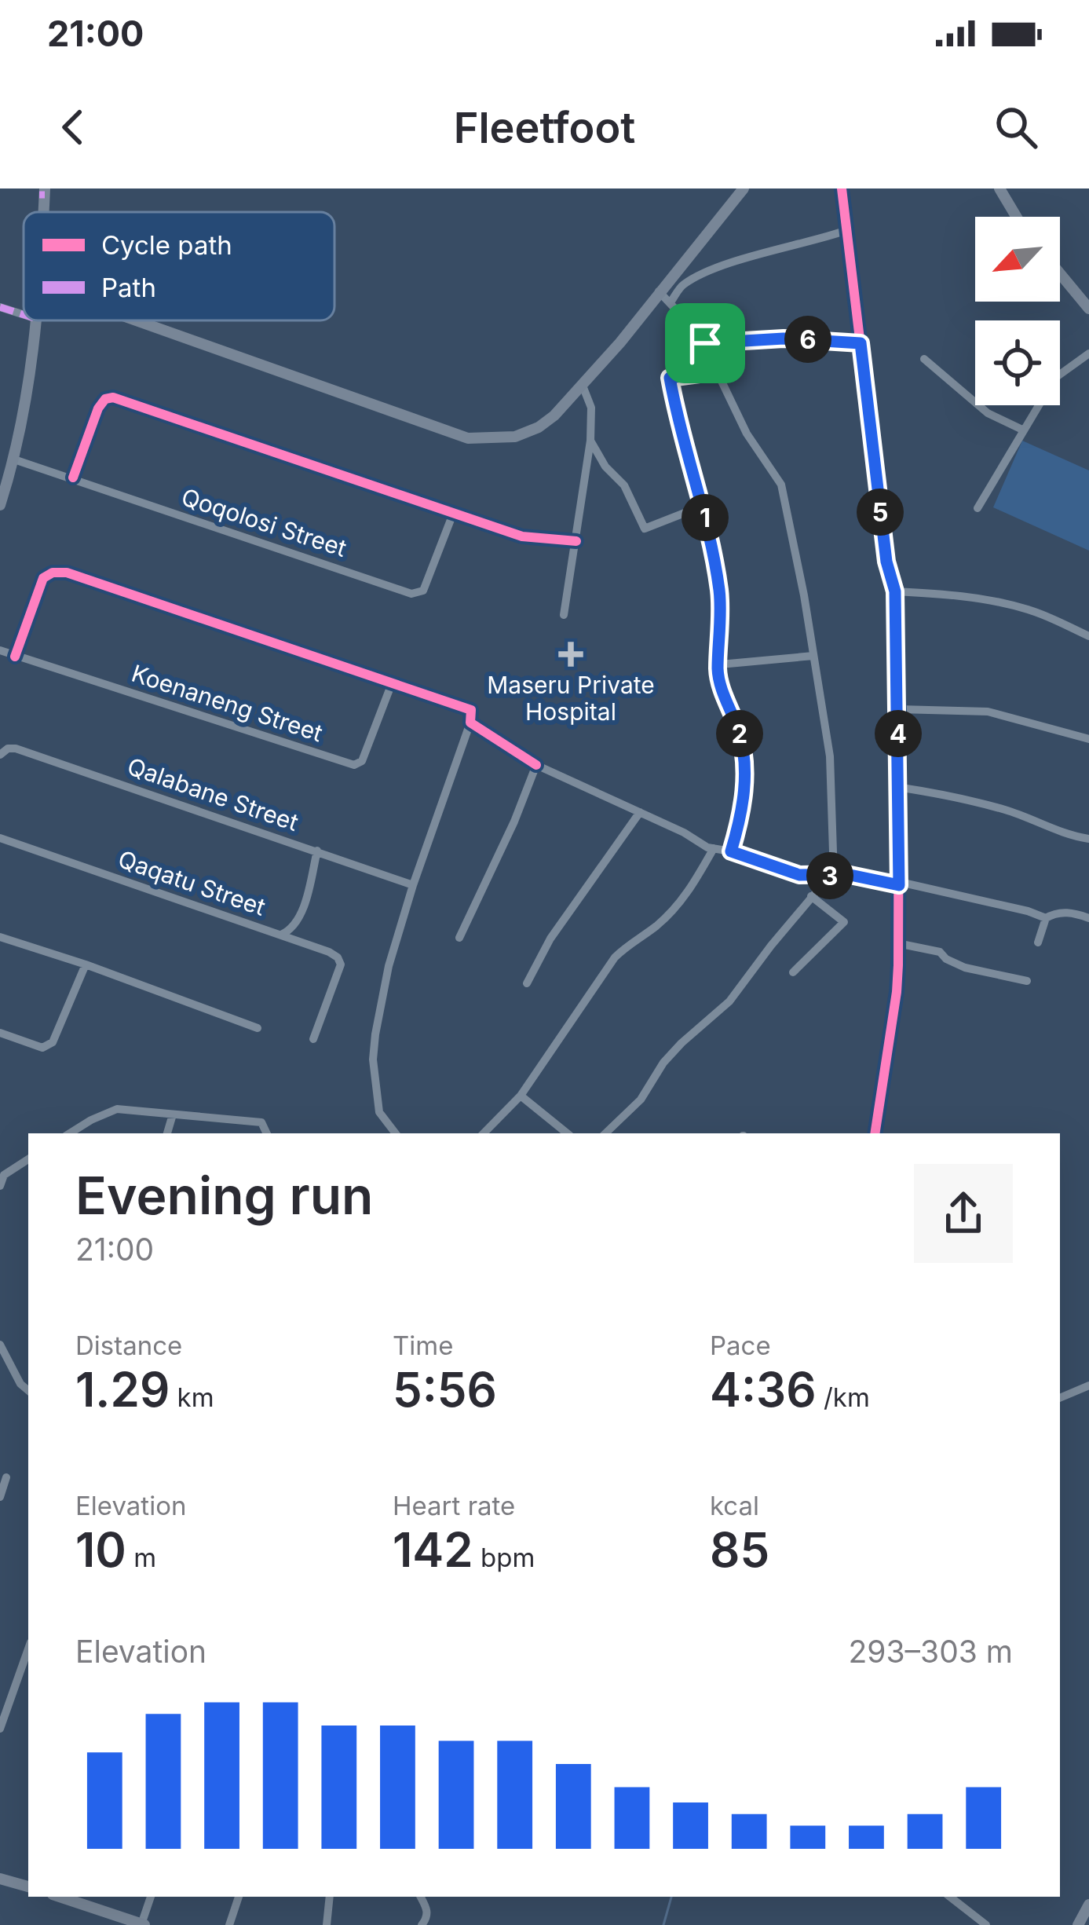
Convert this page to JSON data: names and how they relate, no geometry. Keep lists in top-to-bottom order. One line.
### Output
{"streets":{"street":["Qoqolosi Street","Koenaneng Street","Qalabane Street","Qaqatu Street"]},"crossings":[["Qalabane Street","Qaqatu Street"]],"places":{"health":["Maseru Private Hospital"]},"legend":["Cycle path","Path"],"north":"bottom left","page":{"status":"21:00","header":"Fleetfoot","pins":["6","5","1","2","4","3"],"heading":["Evening run","21:00"],"stats":[["Distance","1.29 km"],["Time","5:56"],["Pace","4:36 /km"],["Elevation","10 m"],["Heart rate","142 bpm"],["kcal","85"]],"chart":["Elevation","293–303 m"]}}
